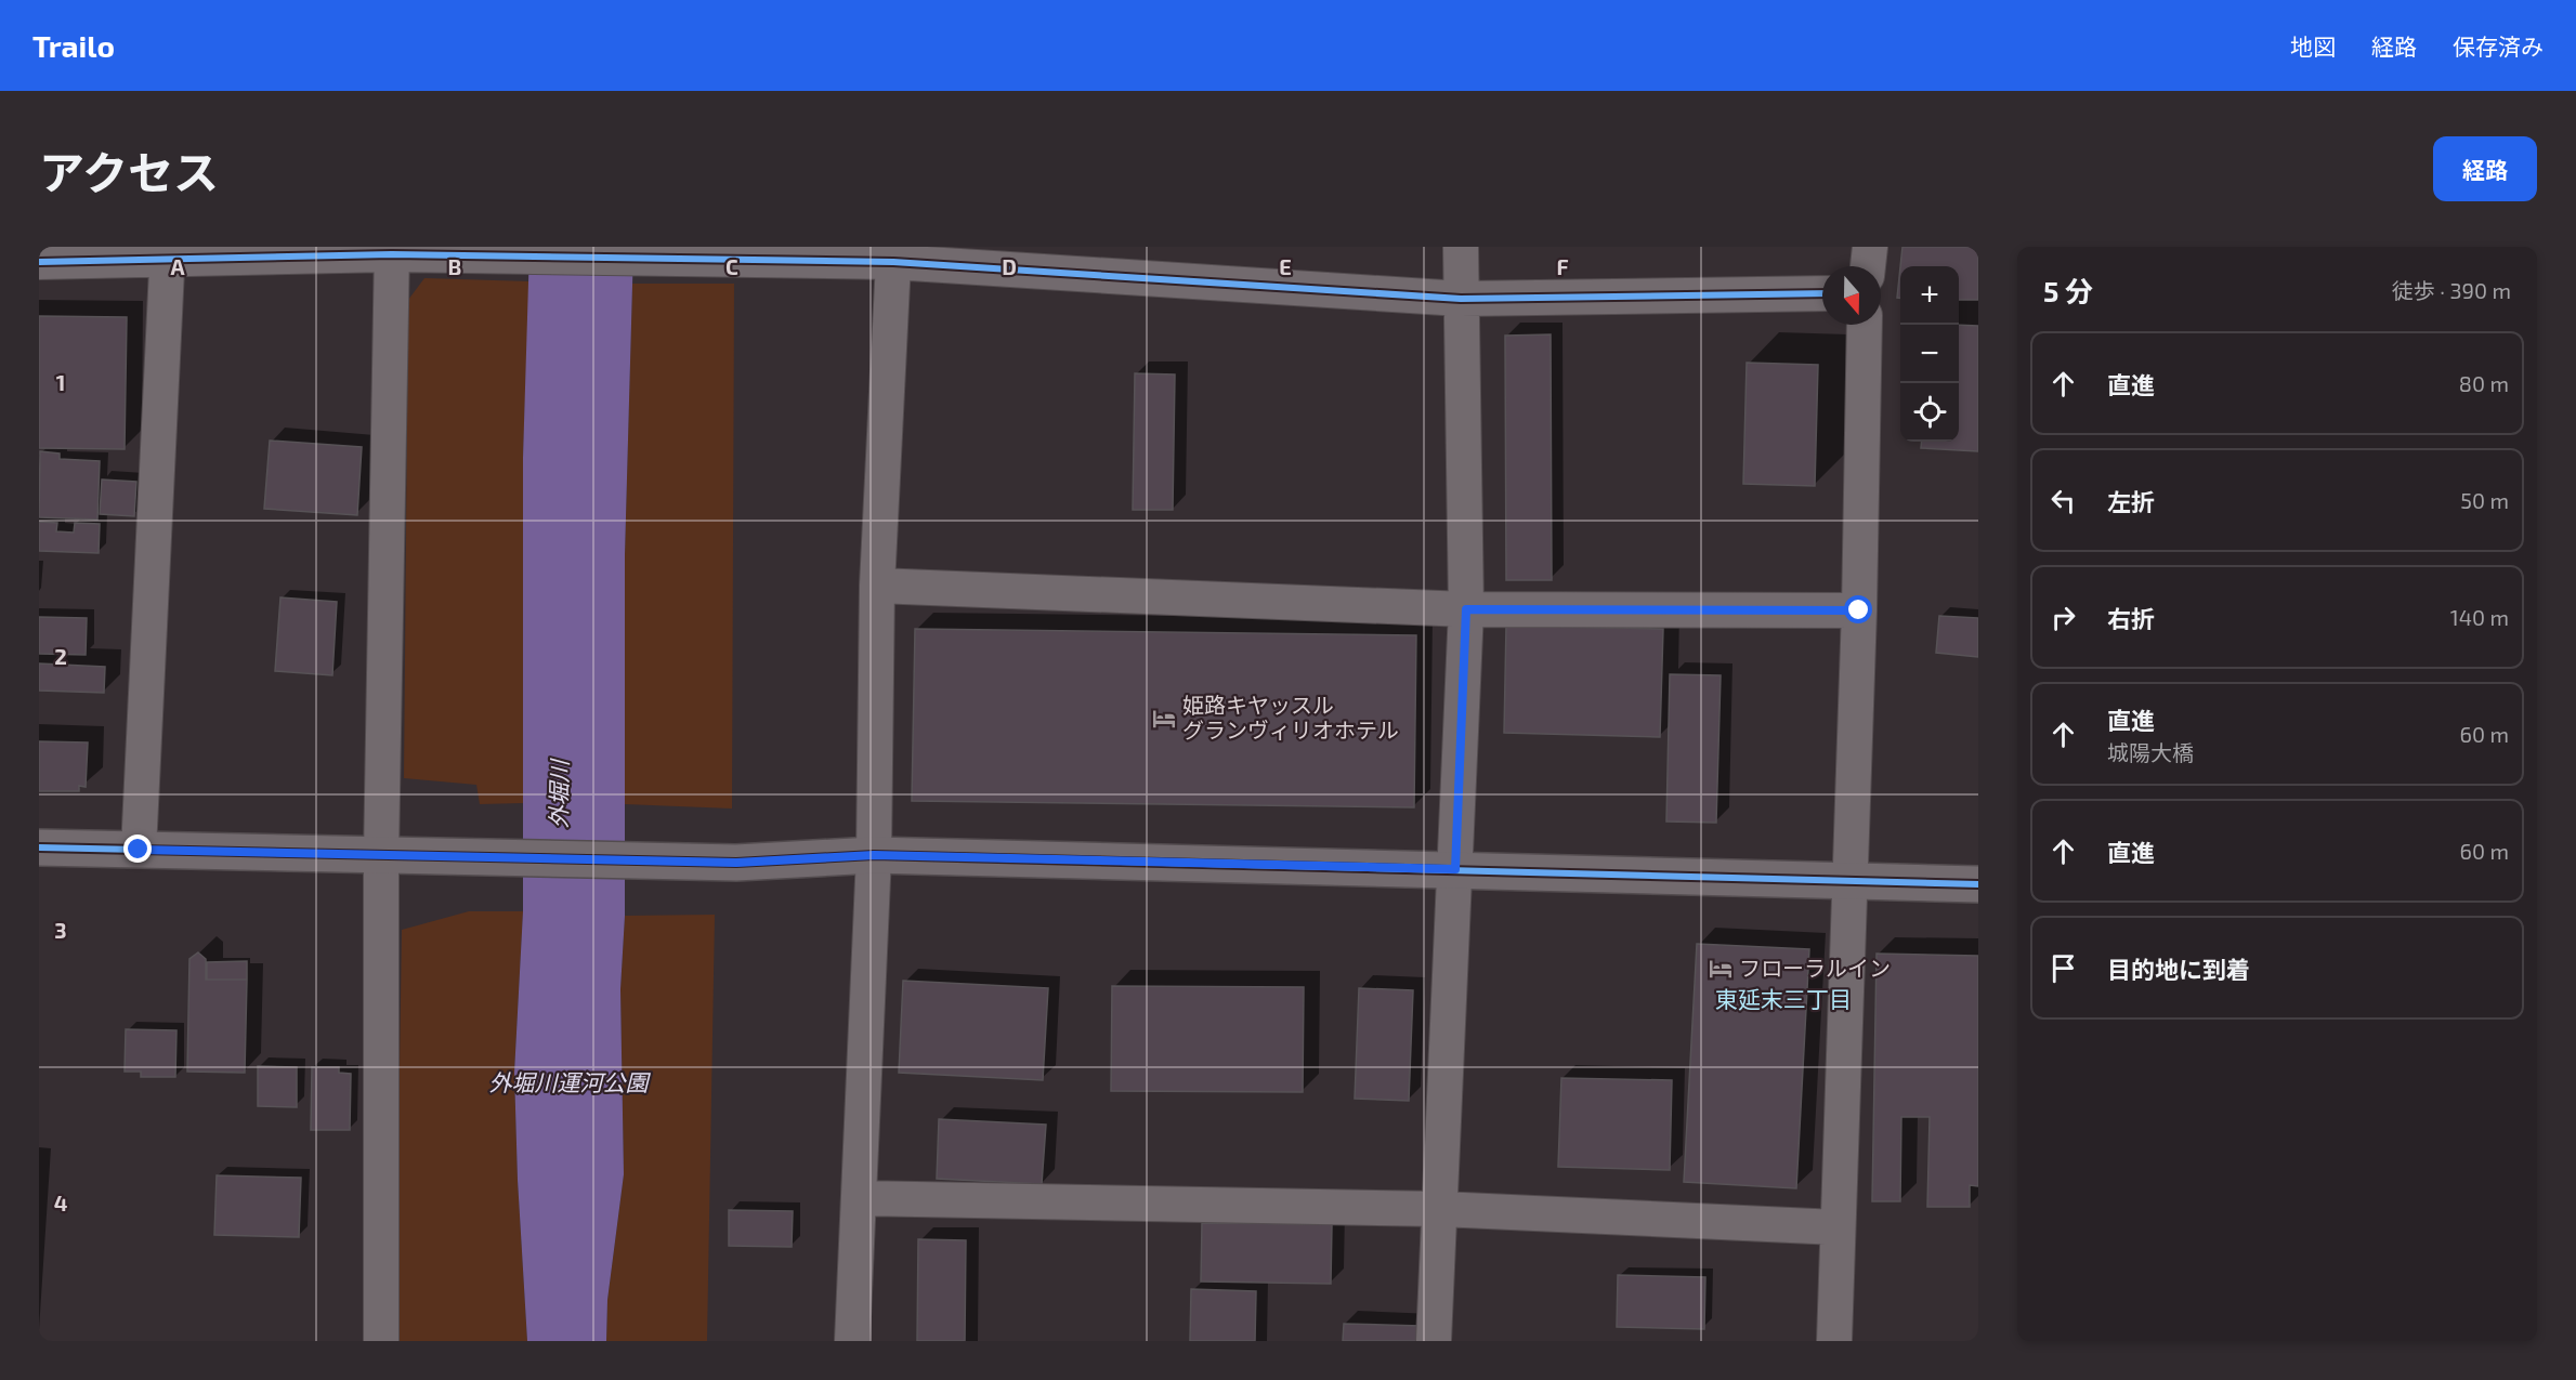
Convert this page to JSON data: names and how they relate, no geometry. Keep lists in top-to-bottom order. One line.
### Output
{"districts":["東延末三丁目"],"water":["外堀川","外堀川運河公園"],"places":{"hotel":["姫路キヤッスル グランヴィリオホテル","フローラルイン"]},"north":"bottom","page":{"header":"Trailo","nav":["地図","経路","保存済み"],"title":"アクセス","buttons":"経路","heading":["5 分","徒歩 · 390 m"],"map_buttons":["+","−"],"list":[["直進","80 m"],["左折","50 m"],["右折","140 m"],["直進","城陽大橋","60 m"],["直進","60 m"],"目的地に到着"]},"grid":{"columns":["A","B","C","D","E","F"],"rows":["1","2","3","4"]}}
